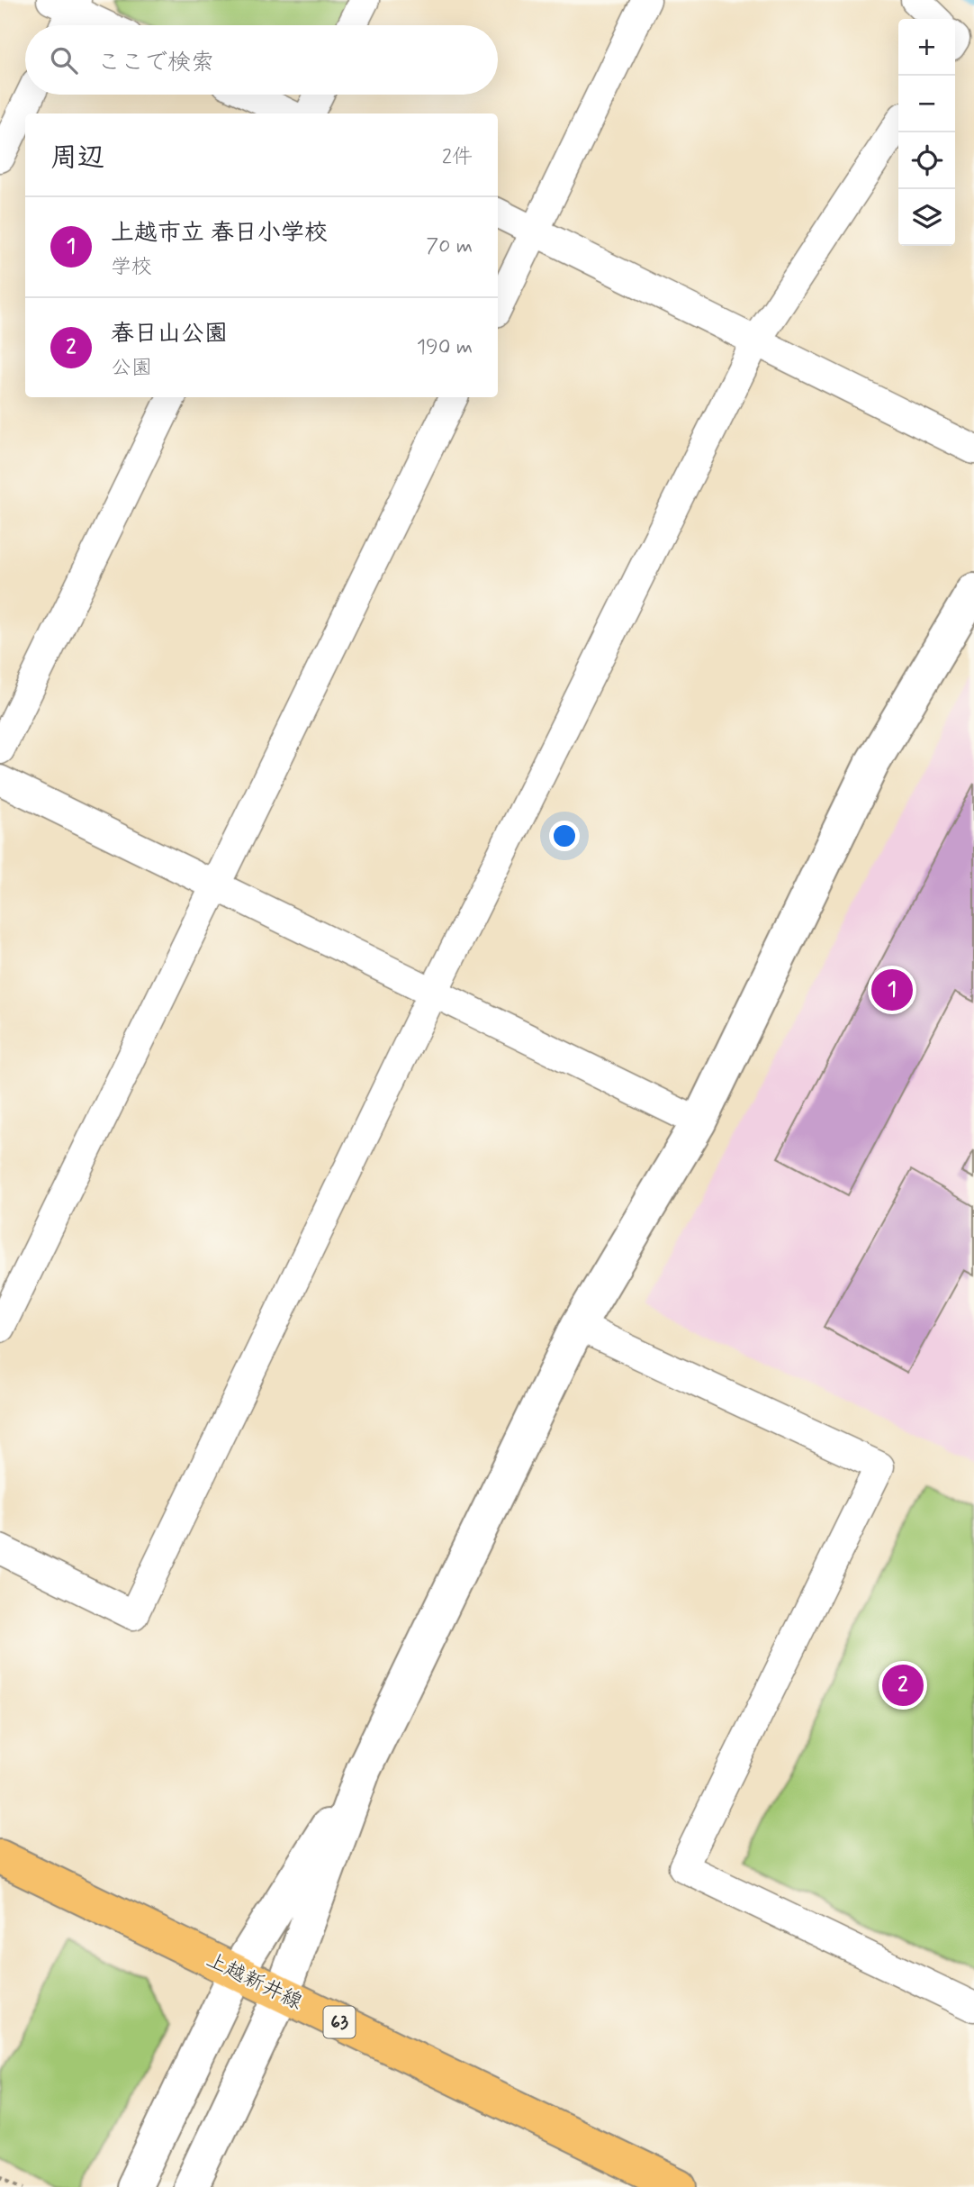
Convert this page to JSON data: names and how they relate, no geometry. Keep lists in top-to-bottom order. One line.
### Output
{"streets":{"main road":["上越新井線","63"]},"page":{"map_buttons":["+","−"],"search":"ここで検索","heading":["周辺","2件"],"list":[{"mark":"1","name":"上越市立 春日小学校","note":"学校","value":"70 m"},{"mark":"2","name":"春日山公園","note":"公園","value":"190 m"}],"pins":["1","2"]}}
